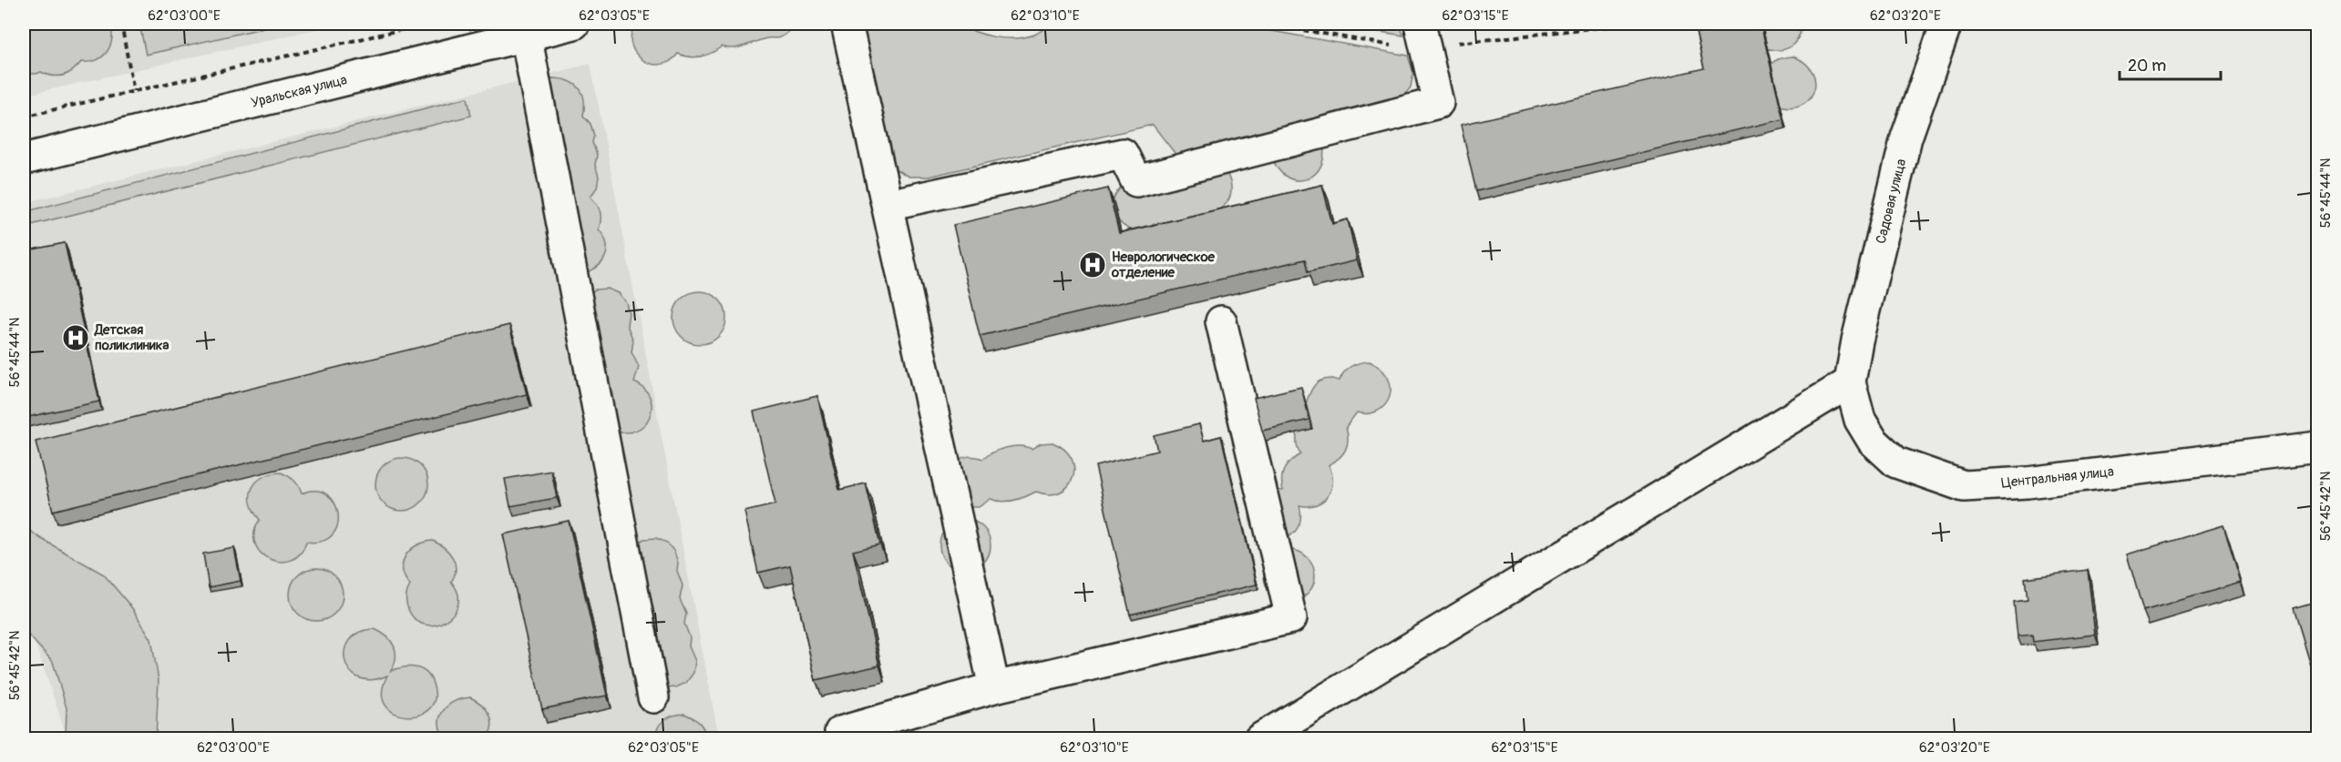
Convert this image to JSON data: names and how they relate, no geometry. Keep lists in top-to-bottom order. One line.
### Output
{"streets":{"street":["Уральская улица","Садовая улица","Центральная улица"]},"crossings":[["Садовая улица","Центральная улица"]],"places":{"hospital":["Неврологическое отделение","Детская поликлиника"]},"scale_bar":"20 m","coordinates":["62°03'00\"E","62°03'05\"E","62°03'10\"E","62°03'15\"E","62°03'20\"E","56°45'44\"N","56°45'42\"N"]}
